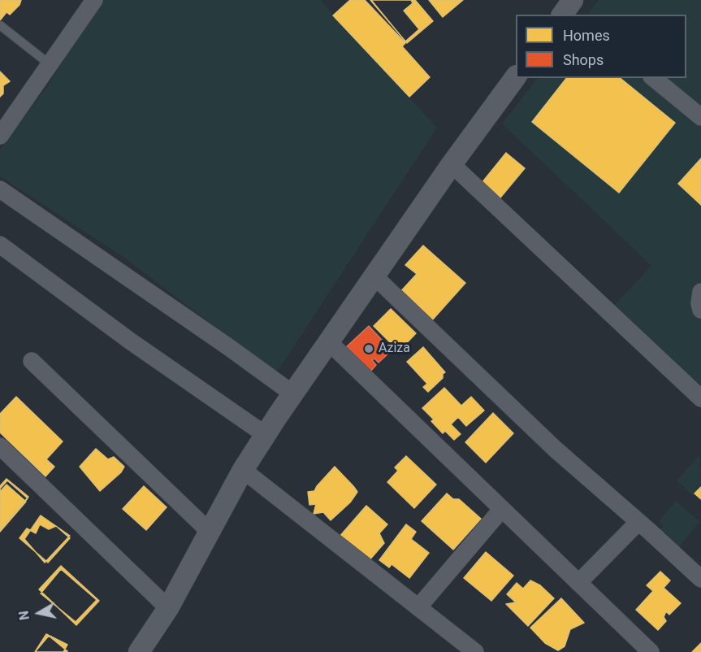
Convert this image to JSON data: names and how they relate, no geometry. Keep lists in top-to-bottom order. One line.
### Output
{"places":["Aziza"],"legend":["Homes","Shops"],"north":"left"}
